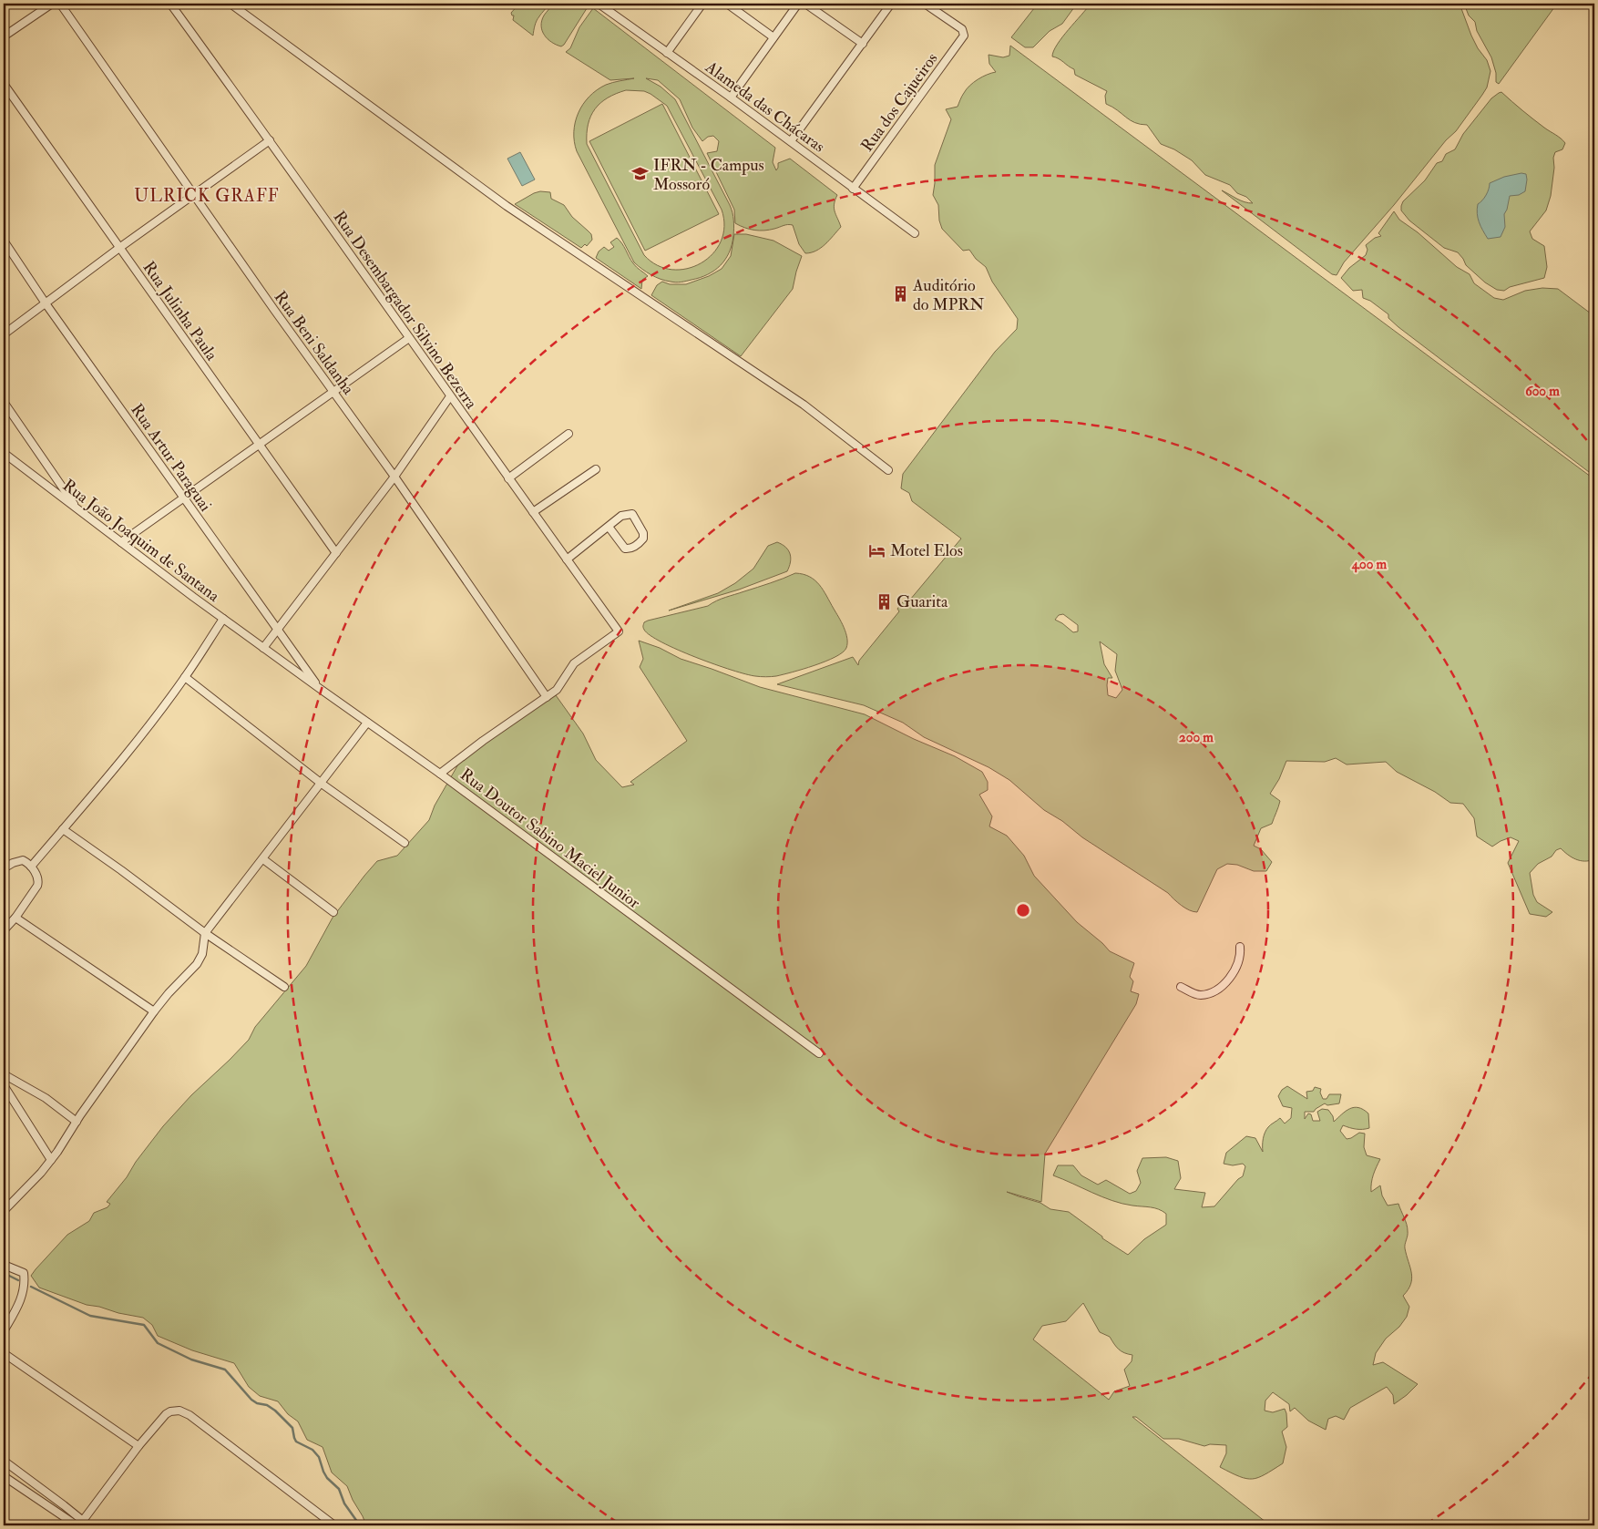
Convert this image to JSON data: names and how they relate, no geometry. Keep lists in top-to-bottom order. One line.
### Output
{"streets":{"street":["Rua dos Cajueiros","Alameda das Chácaras","Rua Desembargador Silvino Bezerra","Rua Julinha Paula","Rua Beni Saldanha","Rua Artur Paraguai","Rua João Joaquim de Santana","Rua Doutor Sabino Maciel Junior"]},"crossings":[["Rua dos Cajueiros","Alameda das Chácaras"],["Rua Desembargador Silvino Bezerra","Rua Beni Saldanha"],["Rua Artur Paraguai","Rua Doutor Sabino Maciel Junior"],["Rua João Joaquim de Santana","Rua Doutor Sabino Maciel Junior"]],"districts":["ULRICK GRAFF"],"places":{"school or university":["IFRN - Campus Mossoró"],"building":["Auditório do MPRN","Guarita"],"hotel":["Motel Elos"]},"rings":["600 m","400 m","200 m"]}
